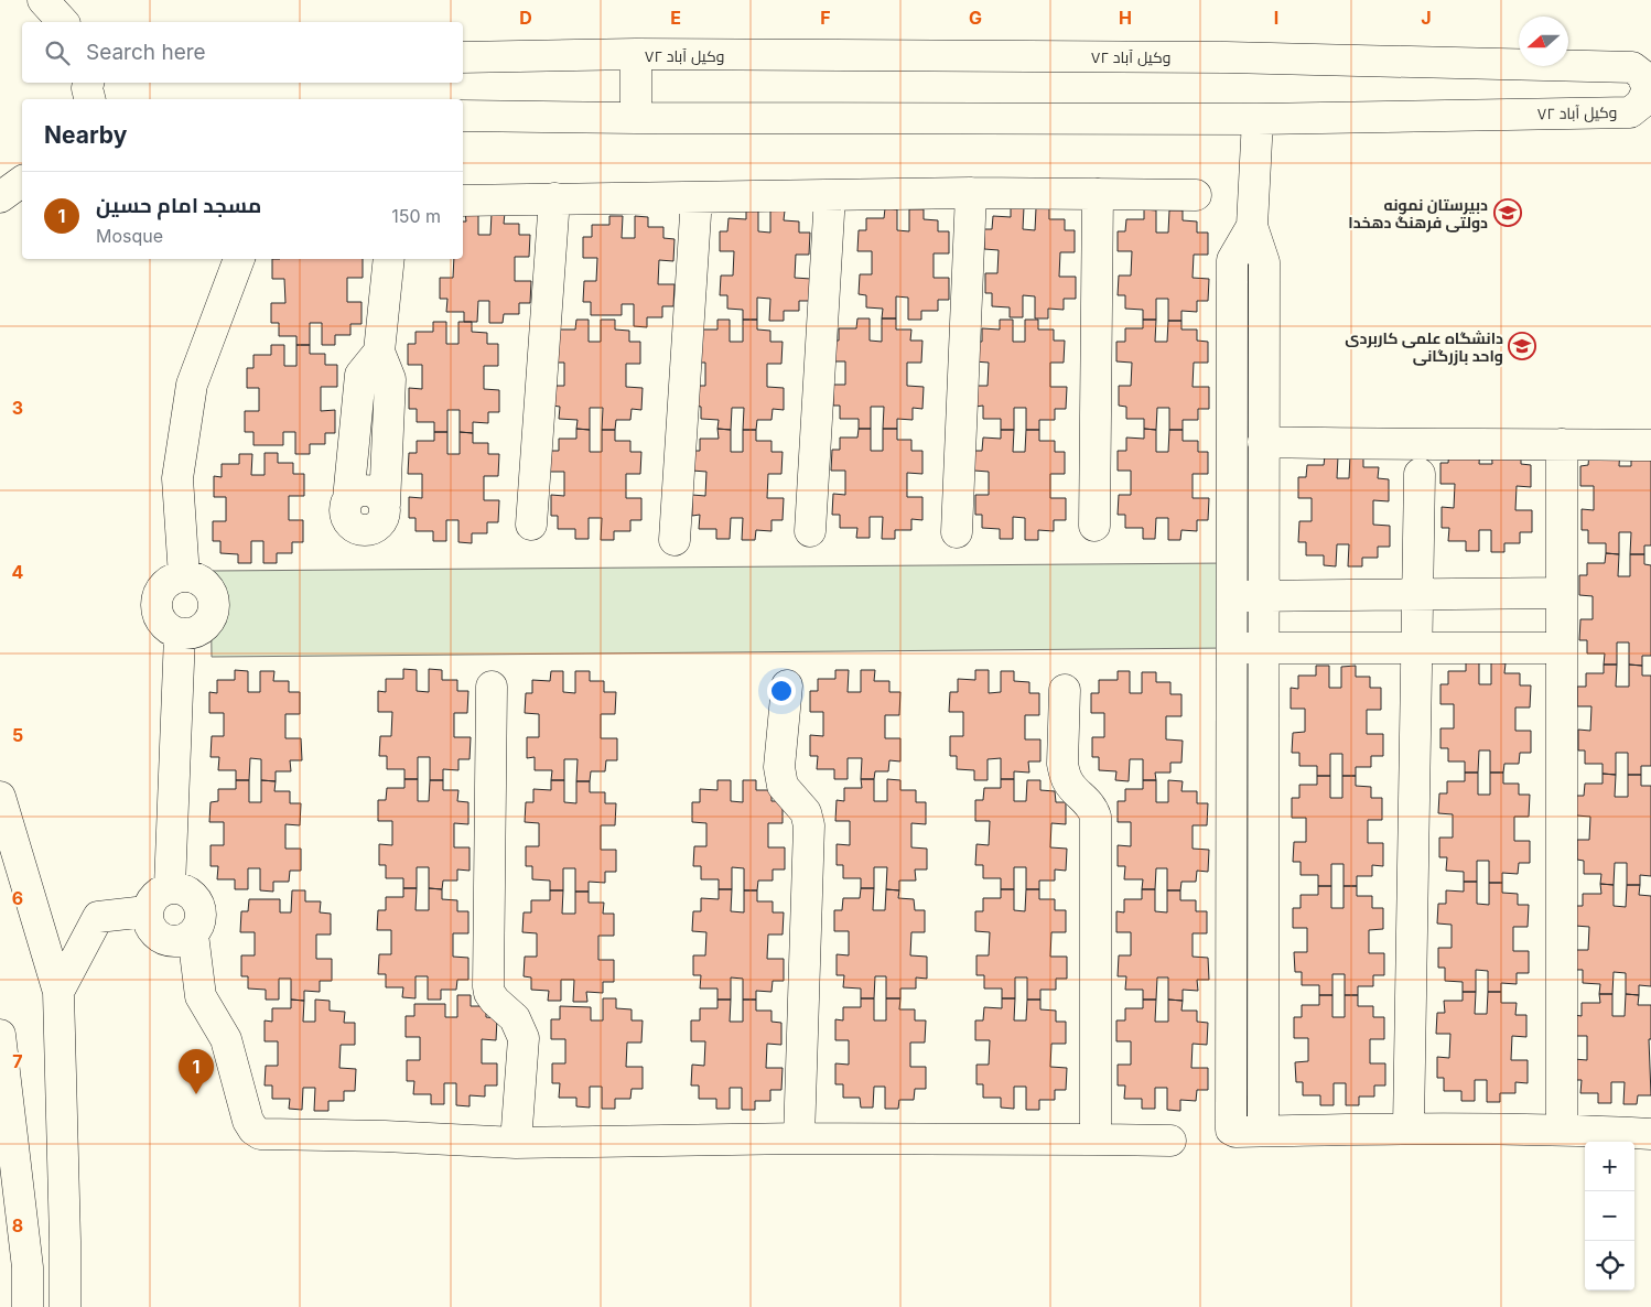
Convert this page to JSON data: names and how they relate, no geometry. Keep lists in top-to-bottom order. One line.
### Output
{"streets":{"main road":["۷۲ وکیل آباد"]},"places":{"school or university":["دبیرستان نمونه دولتی فرهنگ دهخدا","دانشگاه علمی کاربردی واحد بازرگانی"]},"north":"left","page":{"search":"Search here","heading":"Nearby","list":[{"mark":"1","name":"مسجد امام حسین","note":"Mosque","value":"150 m"}],"pins":"1","map_buttons":["+","−"]},"grid":{"columns":["D","E","F","G","H","I","J"],"rows":["3","4","5","6","7","8"]}}
